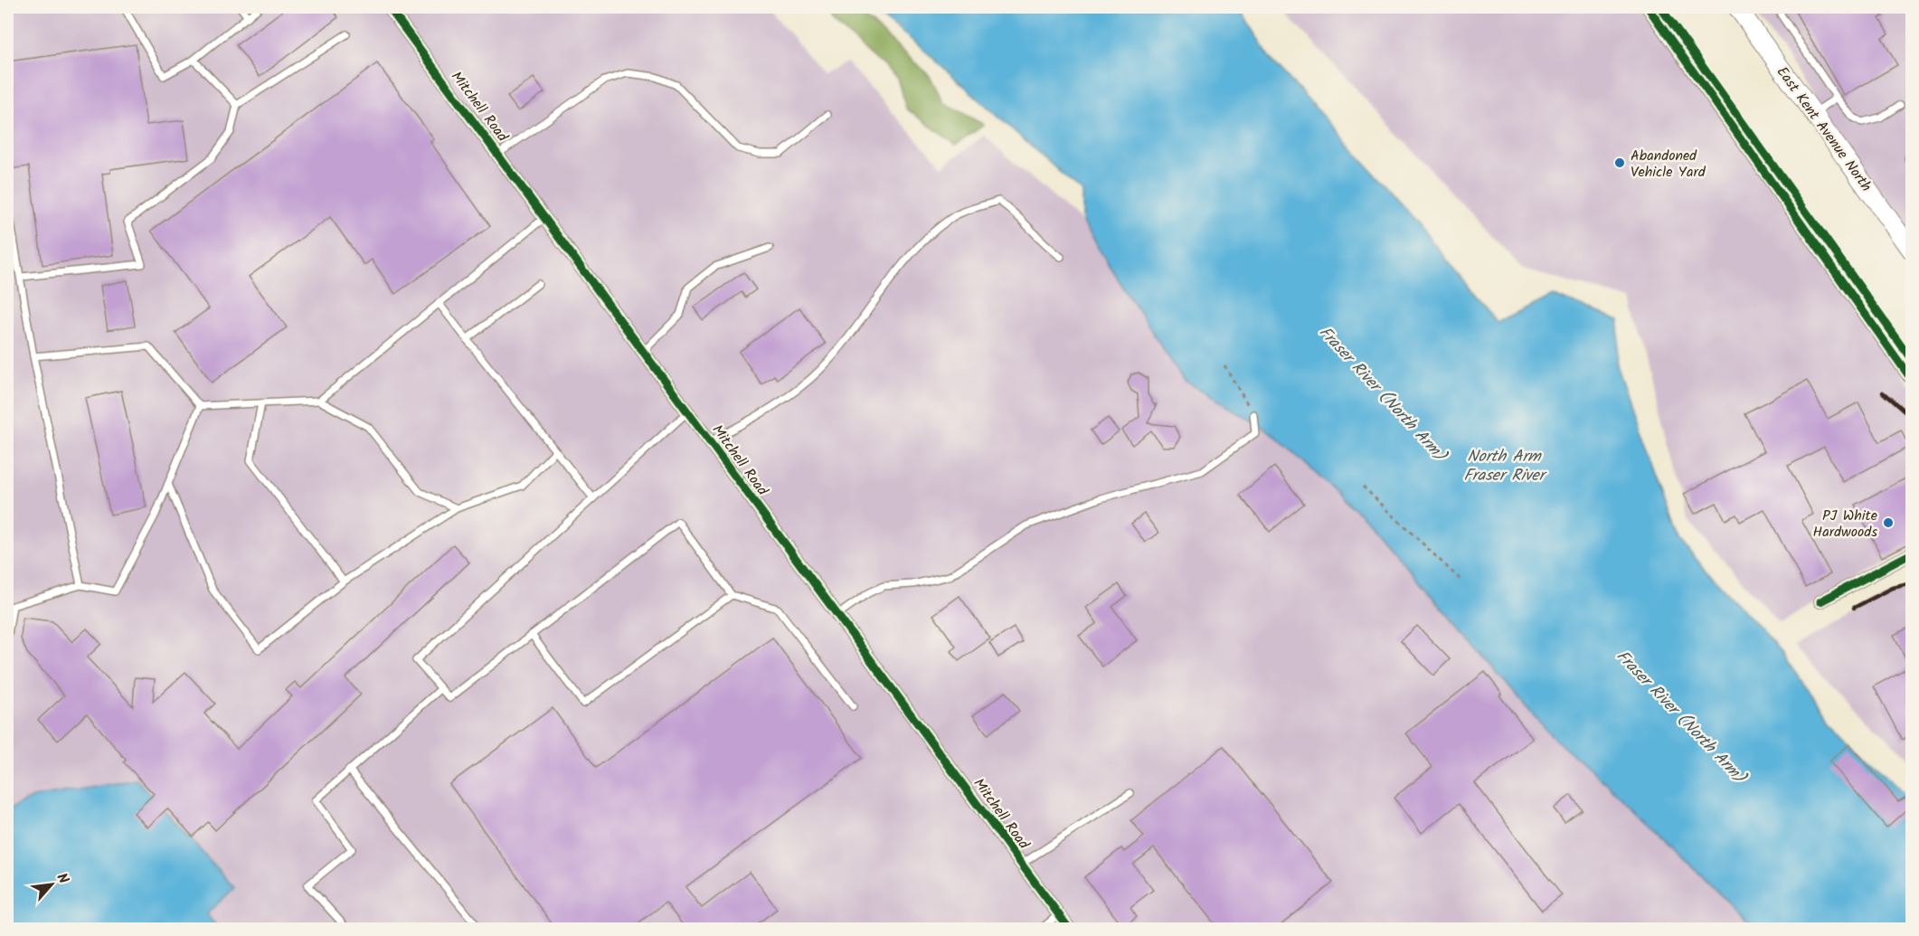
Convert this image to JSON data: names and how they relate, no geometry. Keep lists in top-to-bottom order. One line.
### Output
{"streets":{"street":["Mitchell Road","East Kent Avenue North"]},"water":["Fraser River (North Arm)","North Arm Fraser River"],"places":["Abandoned Vehicle Yard","PJ White Hardwoods"],"north":"top right"}
